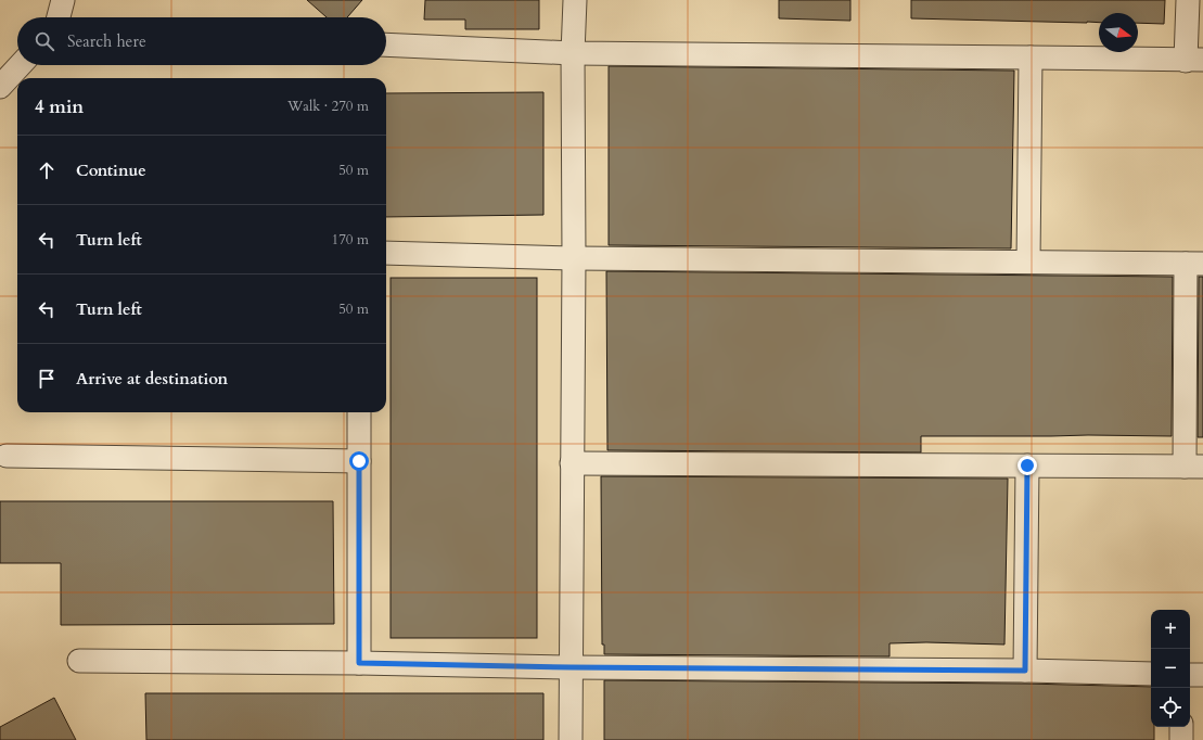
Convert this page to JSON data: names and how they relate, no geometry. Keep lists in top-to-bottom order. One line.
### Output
{"north":"right","page":{"search":"Search here","heading":["4 min","Walk · 270 m"],"list":[["Continue","50 m"],["Turn left","170 m"],["Turn left","50 m"],"Arrive at destination"],"map_buttons":["+","−"]}}
